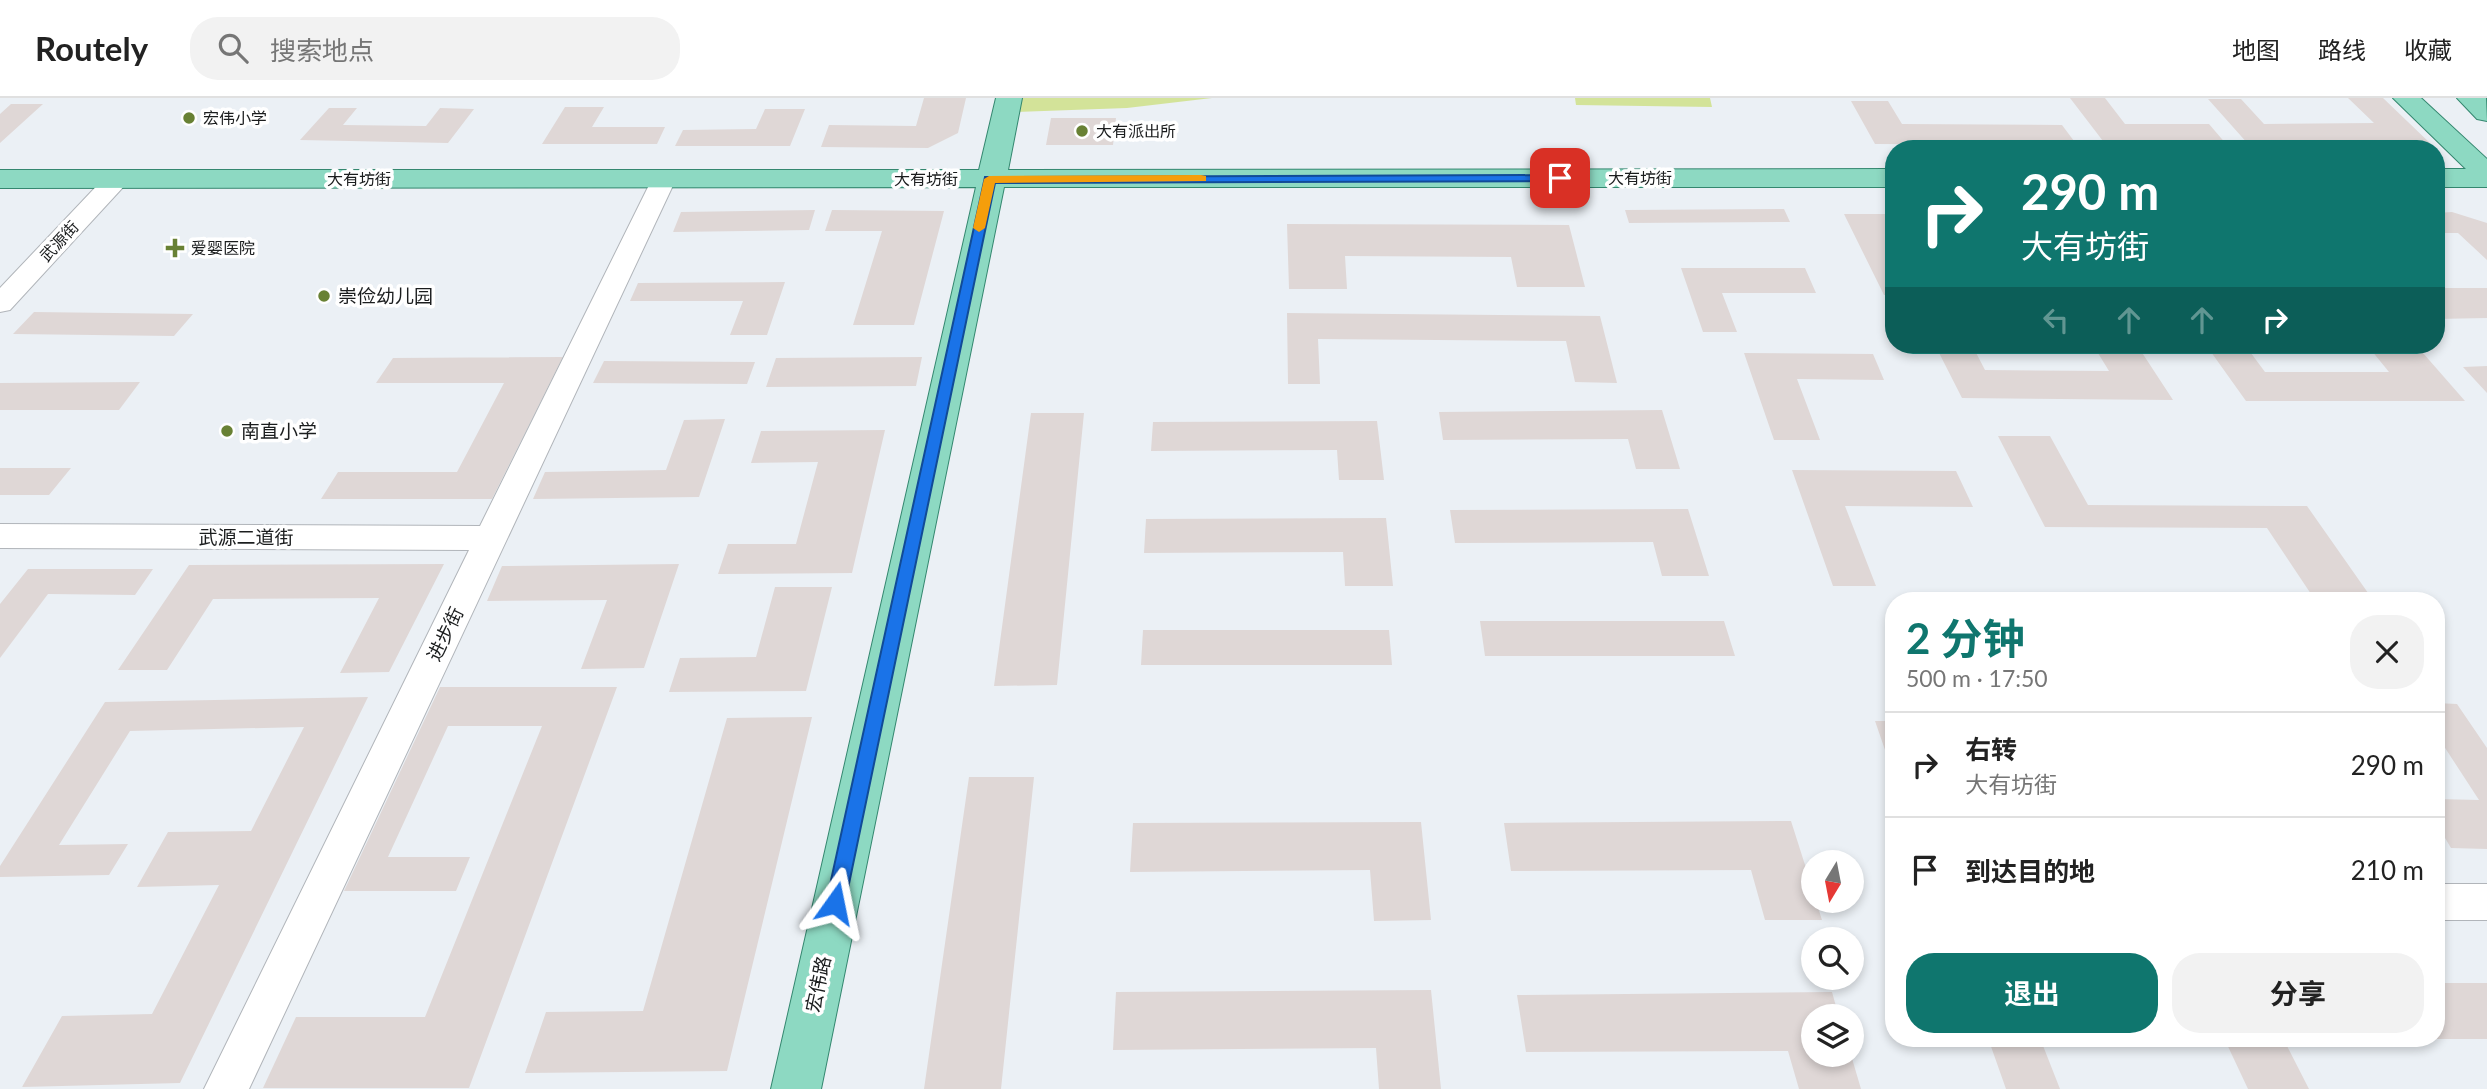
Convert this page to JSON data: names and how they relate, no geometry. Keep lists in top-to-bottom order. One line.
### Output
{"streets":{"main road":["大有坊街","宏伟路"],"street":["武源街","武源二道街","进步街"]},"crossings":[["大有坊街","武源街"],["大有坊街","进步街"],["大有坊街","宏伟路"],["武源二道街","进步街"]],"places":{"other":["宏伟小学","大有派出所","崇俭幼儿园","南直小学"],"health":["爱婴医院"]},"north":"bottom","page":{"header":"Routely","search":"搜索地点","nav":["地图","路线","收藏"],"turn":["290 m","大有坊街"],"heading":["2 分钟","500 m · 17:50"],"list":[{"name":"右转","note":"大有坊街","value":"290 m"},{"name":"到达目的地","value":"210 m"}],"buttons":["退出","分享"]}}
